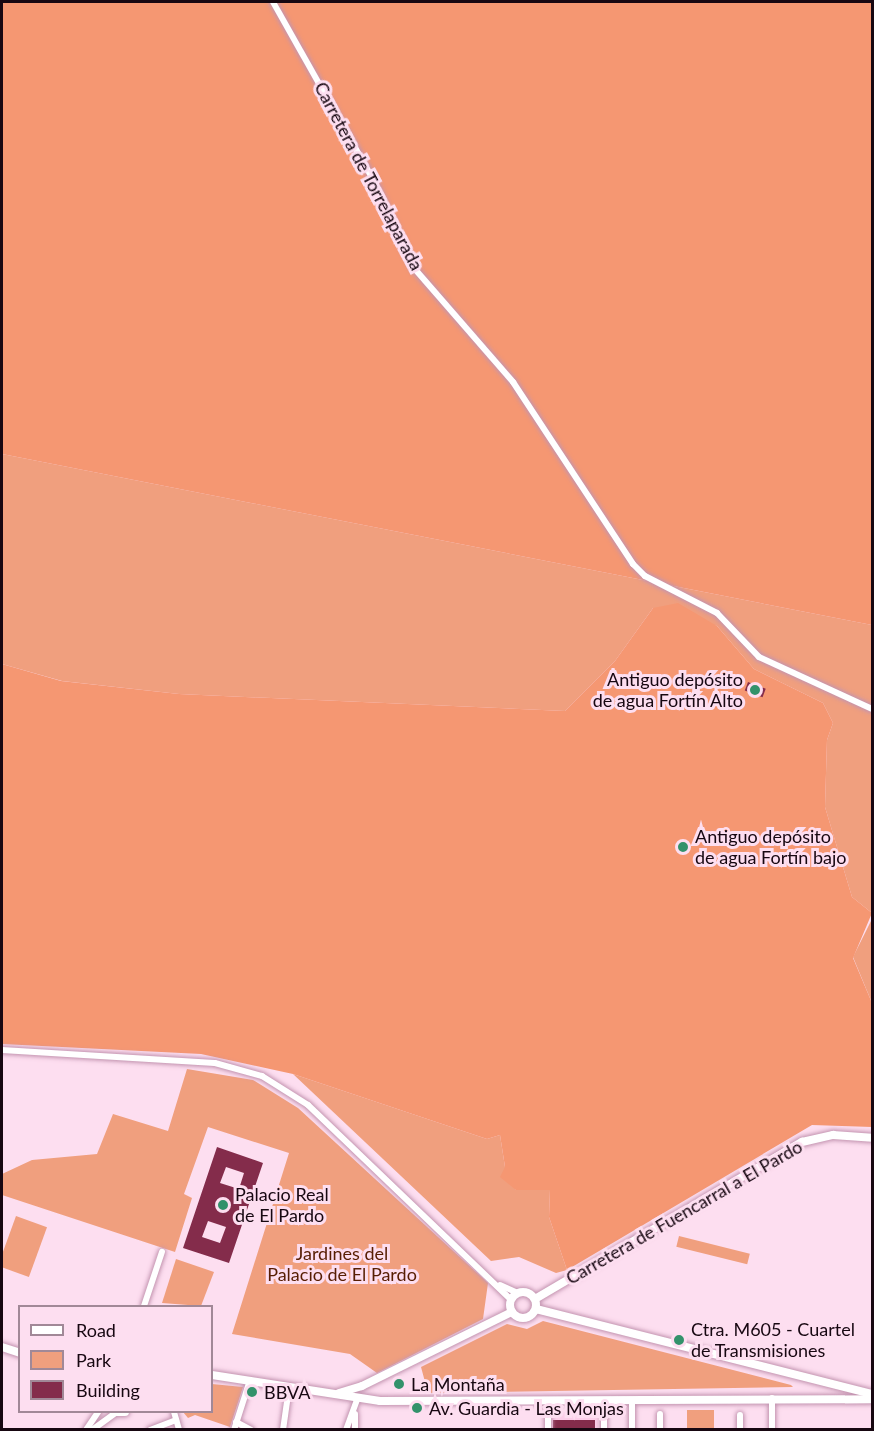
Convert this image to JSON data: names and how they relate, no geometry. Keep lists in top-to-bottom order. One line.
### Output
{"streets":{"street":["Carretera de Torrelaparada","Carretera de Fuencarral a El Pardo"]},"parks":["Jardines del Palacio de El Pardo"],"places":["Antiguo depósito de agua Fortín Alto","Antiguo depósito de agua Fortín bajo","Palacio Real de El Pardo","Ctra. M605 - Cuartel de Transmisiones","La Montaña","BBVA","Av. Guardia - Las Monjas"],"legend":["Road","Park","Building"]}
